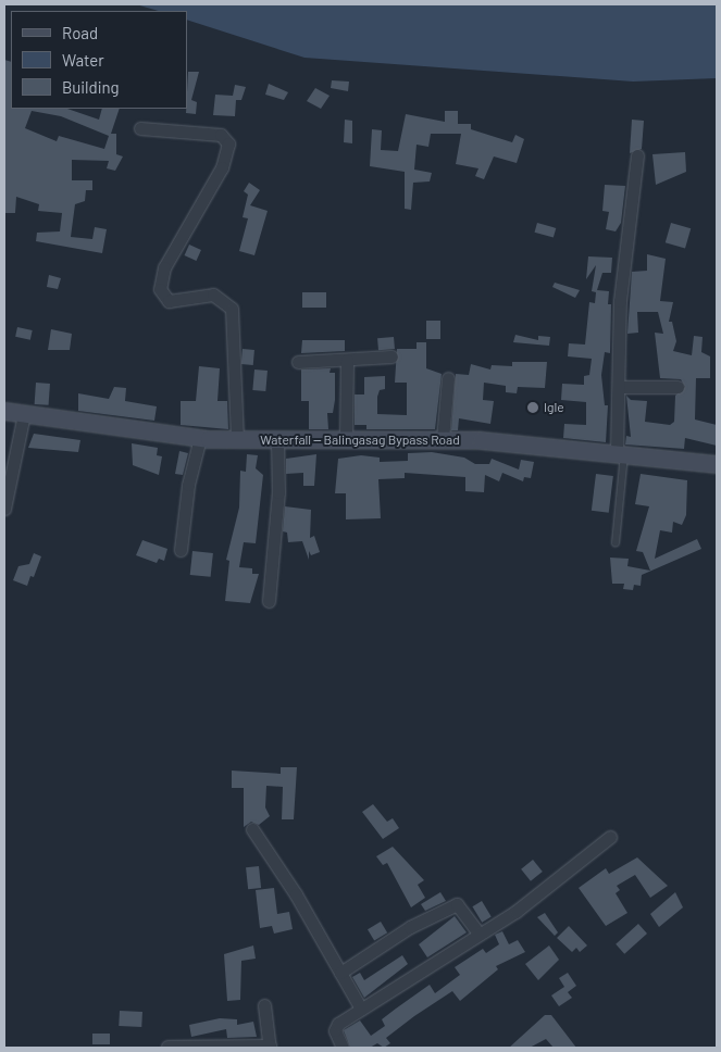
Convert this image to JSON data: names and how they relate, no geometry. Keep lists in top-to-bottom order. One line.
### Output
{"streets":{"main road":["Waterfall ‒ Balingasag Bypass Road"]},"places":["Igle"],"legend":["Road","Water","Building"]}
